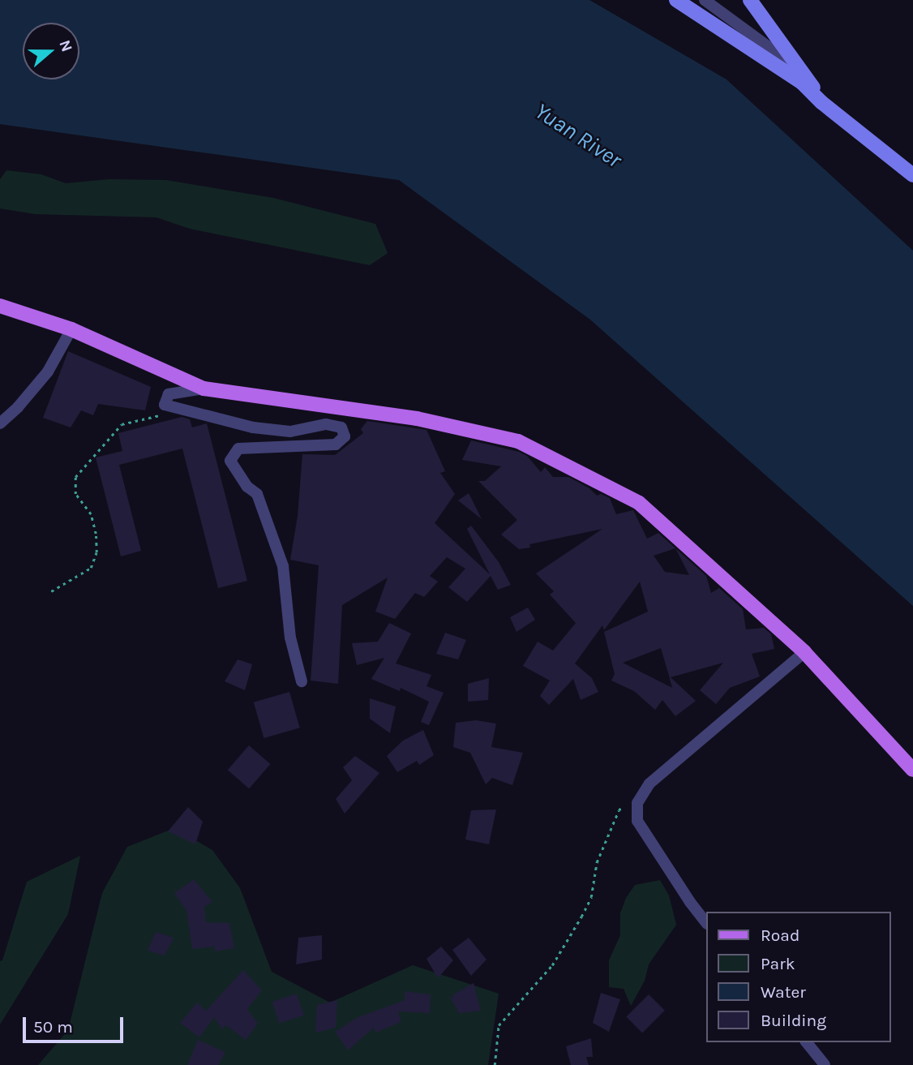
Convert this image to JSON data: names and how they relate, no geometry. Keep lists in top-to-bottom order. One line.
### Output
{"water":["Yuan River"],"legend":["Road","Park","Water","Building"],"scale_bar":"50 m","north":"right"}
